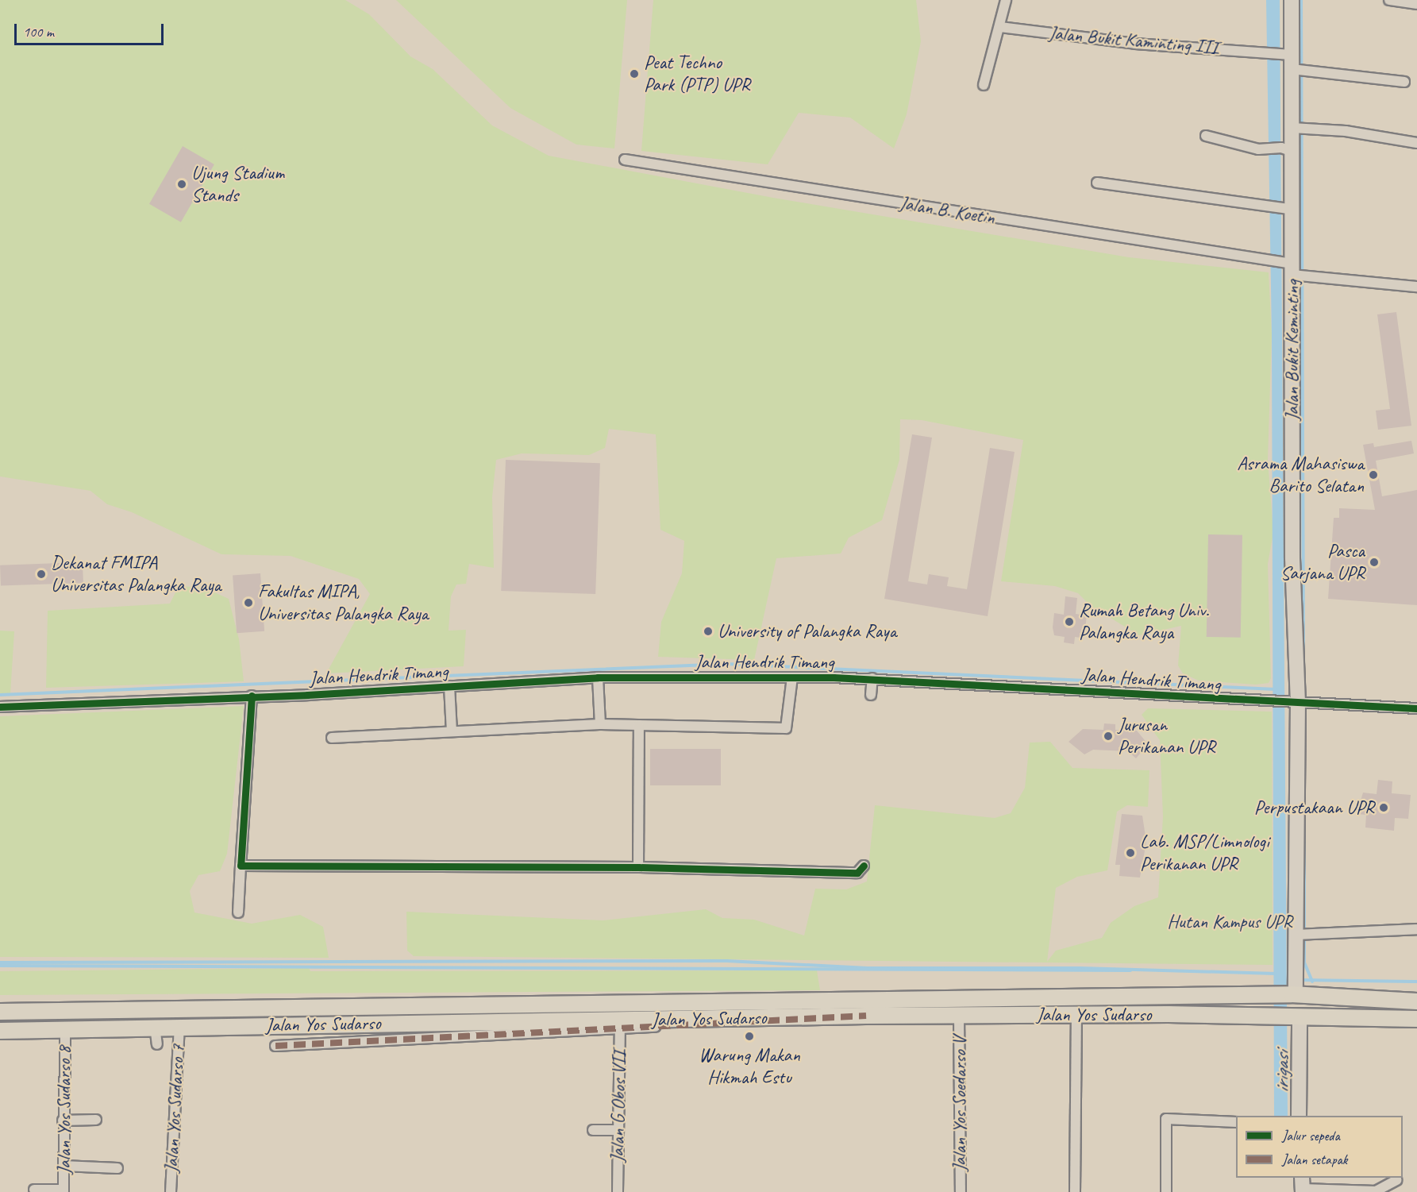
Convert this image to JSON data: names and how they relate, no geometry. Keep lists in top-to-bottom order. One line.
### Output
{"streets":{"main road":["Jalan Bukit Keminting","Jalan Yos Sudarso"],"street":["Jalan Bukit Kaminting III","Jalan B. Koetin","Jalan Hendrik Timang","Jalan Yos Soedarso V","Jalan G Obos VII","Jalan Yos Sudarso 7","Jalan Yos Sudarso 8"]},"crossings":[["Jalan Bukit Kaminting III","Jalan Bukit Keminting"],["Jalan B. Koetin","Jalan Bukit Keminting"],["Jalan Bukit Keminting","Jalan Hendrik Timang"],["Jalan Bukit Keminting","Jalan Yos Sudarso"],["Jalan Yos Sudarso","Jalan Yos Soedarso V"],["Jalan Yos Sudarso","Jalan G Obos VII"],["Jalan Yos Sudarso","Jalan Yos Sudarso 7"],["Jalan Yos Sudarso","Jalan Yos Sudarso 8"]],"water":["irigasi"],"parks":["Hutan Kampus UPR"],"places":["Peat Techno Park (PTP) UPR","Ujung Stadium Stands","Asrama Mahasiswa Barito Selatan","Pasca Sarjana UPR","Dekanat FMIPA Universitas Palangka Raya","Fakultas MIPA, Universitas Palangka Raya","Rumah Betang Univ. Palangka Raya","University of Palangka Raya","Jurusan Perikanan UPR","Perpustakaan UPR","Lab. MSP/Limnologi Perikanan UPR","Warung Makan Hikmah Estu"],"legend":["Jalur sepeda","Jalan setapak"],"scale_bar":"100 m"}
